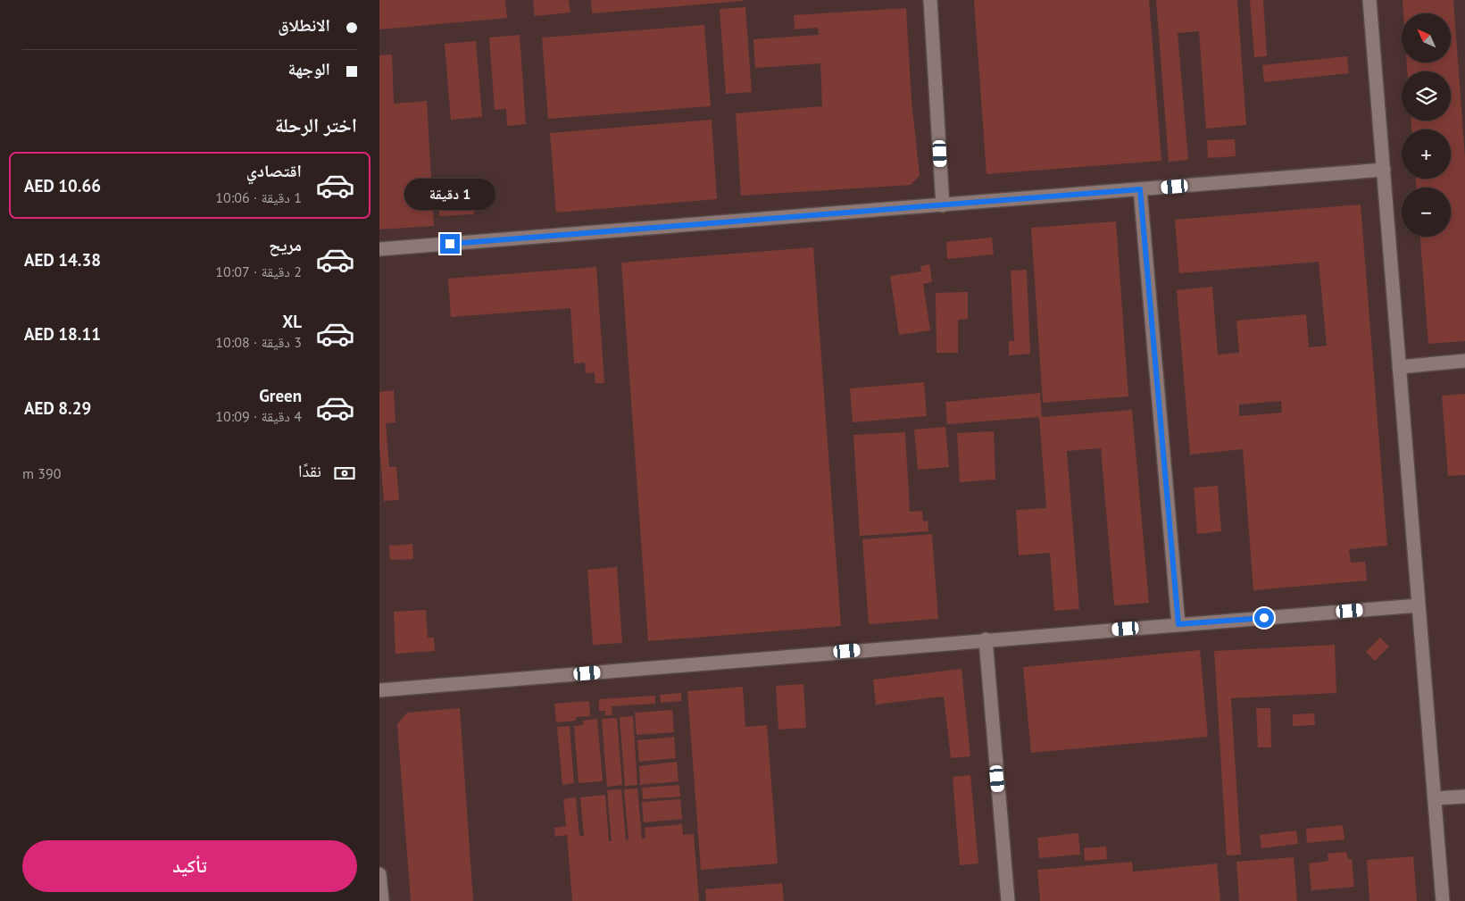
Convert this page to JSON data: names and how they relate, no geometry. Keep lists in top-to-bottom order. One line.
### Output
{"north":"top left","page":{"banner":["الانطلاق","الوجهة"],"map_buttons":["+","−"],"heading":"اختر الرحلة","list":[{"name":"اقتصادي","note":"1 دقيقة · 10:06","value":"AED 10.66"},{"name":"مريح","note":"2 دقيقة · 10:07","value":"AED 14.38"},{"name":"XL","note":"3 دقيقة · 10:08","value":"AED 18.11"},{"name":"Green","note":"4 دقيقة · 10:09","value":"AED 8.29"}],"bubble":"1 دقيقة","pay":["نقدًا","390 m"],"buttons":"تأكيد"}}
